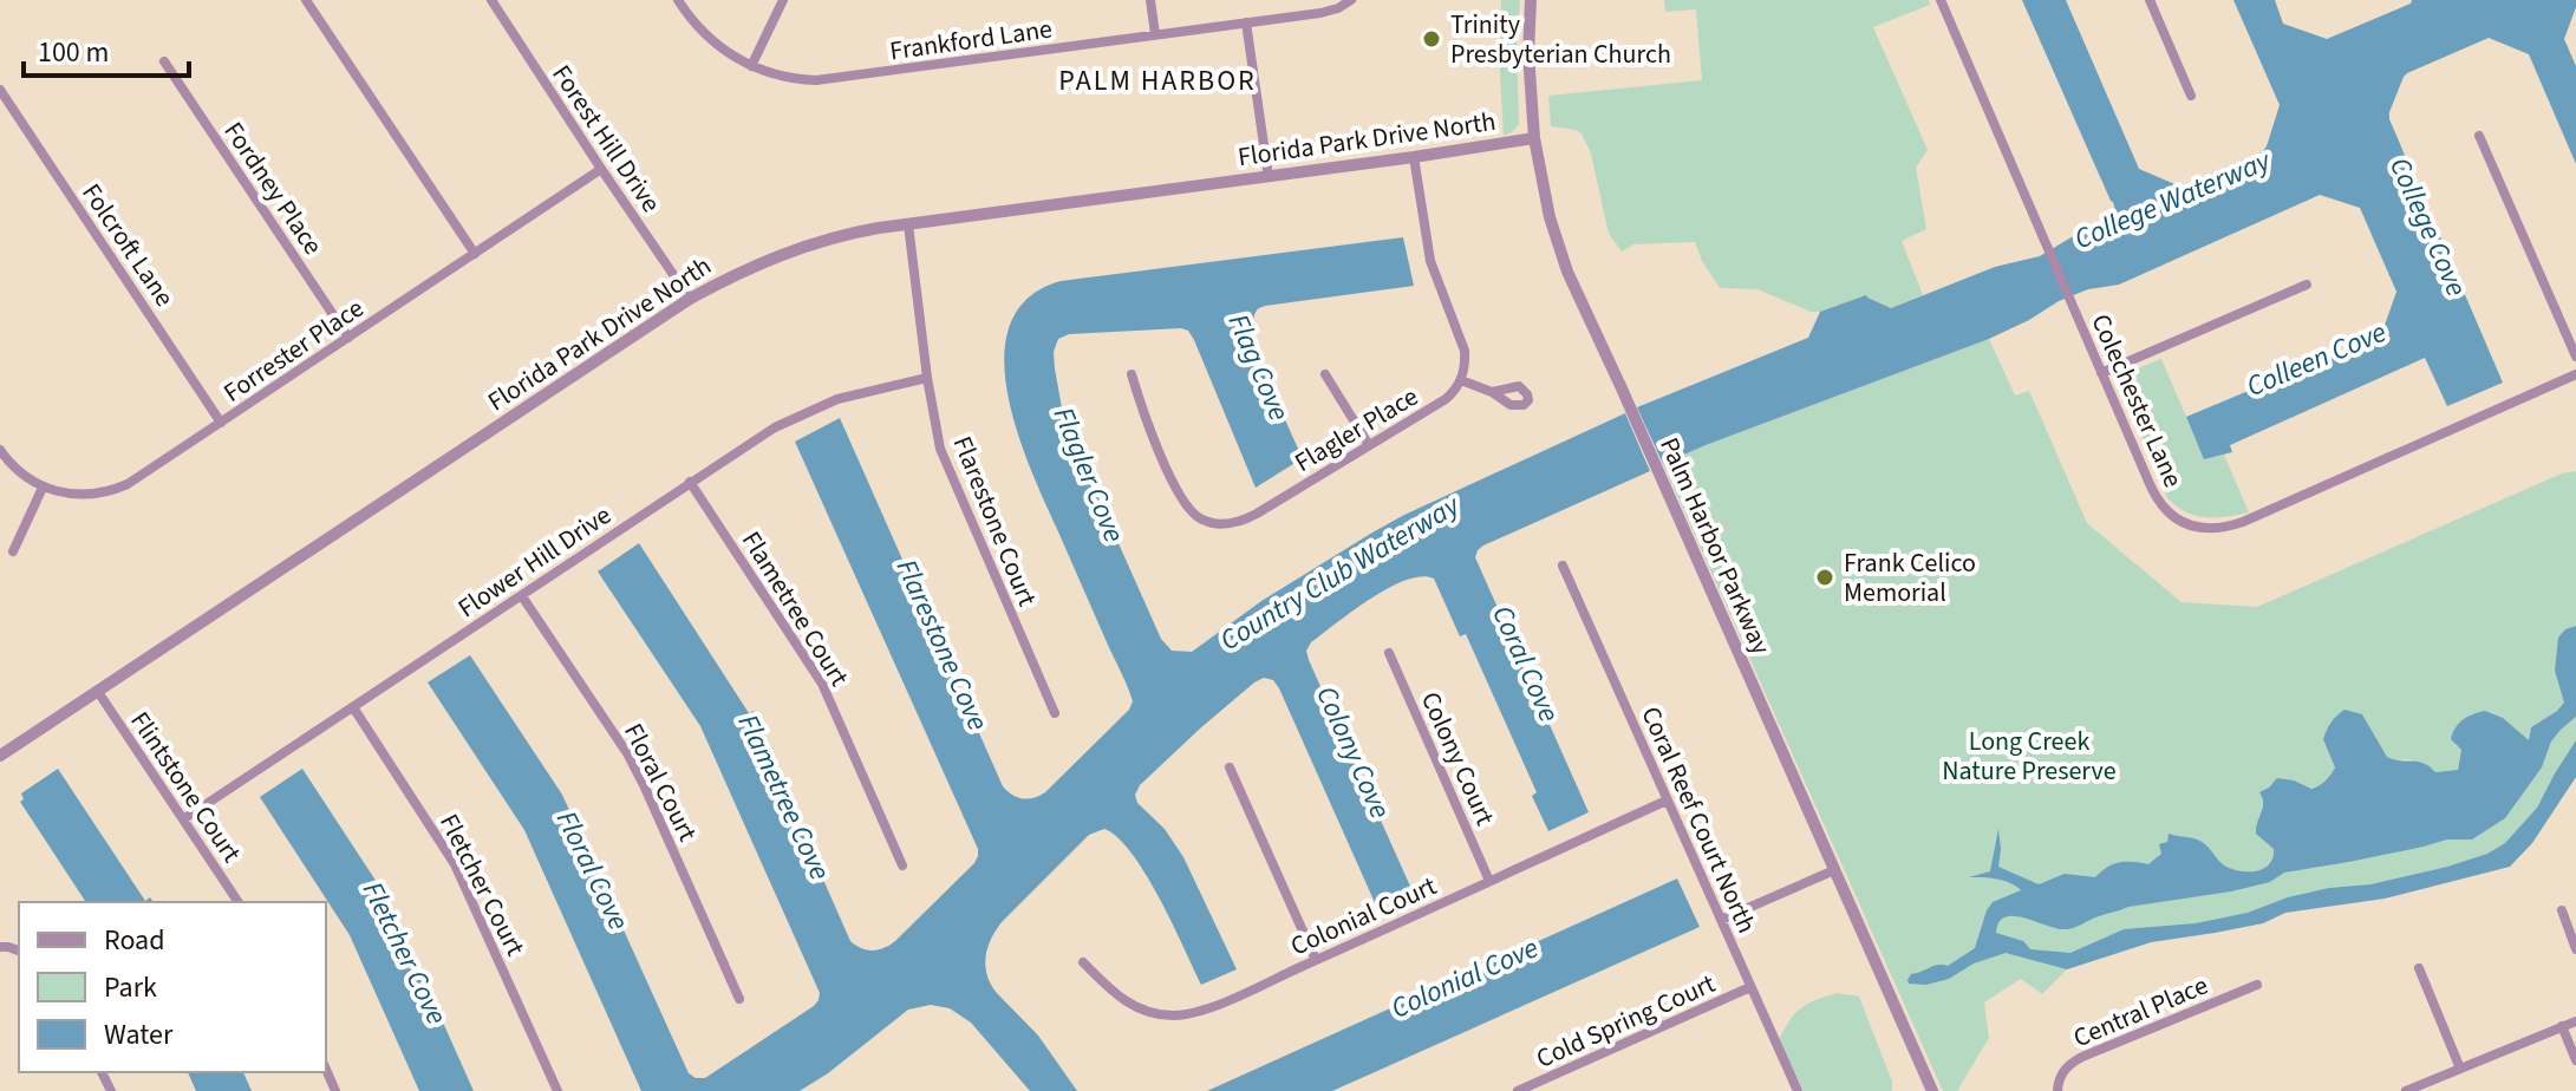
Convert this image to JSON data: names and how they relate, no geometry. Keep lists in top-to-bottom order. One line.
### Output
{"streets":{"street":["Frankford Lane","Forest Hill Drive","Florida Park Drive North","Fordney Place","Folcroft Lane","Forrester Place","Colechester Lane","Flagler Place","Flarestone Court","Palm Harbor Parkway","Flower Hill Drive","Flametree Court","Colony Court","Floral Court","Flintstone Court","Coral Reef Court North","Fletcher Court","Colonial Court","Central Place","Cold Spring Court"]},"crossings":[["Forest Hill Drive","Florida Park Drive North"],["Forest Hill Drive","Forrester Place"],["Florida Park Drive North","Flarestone Court"],["Florida Park Drive North","Palm Harbor Parkway"],["Florida Park Drive North","Flintstone Court"],["Fordney Place","Forrester Place"],["Folcroft Lane","Forrester Place"],["Flarestone Court","Flower Hill Drive"],["Flower Hill Drive","Flametree Court"],["Flower Hill Drive","Floral Court"],["Flower Hill Drive","Flintstone Court"],["Flower Hill Drive","Fletcher Court"],["Colony Court","Colonial Court"],["Coral Reef Court North","Colonial Court"],["Coral Reef Court North","Cold Spring Court"]],"districts":["PALM HARBOR"],"water":["College Waterway","College Cove","Colleen Cove","Flag Cove","Flagler Cove","Country Club Waterway","Flarestone Cove","Coral Cove","Colony Cove","Flametree Cove","Floral Cove","Fletcher Cove","Colonial Cove"],"parks":["Long Creek Nature Preserve"],"places":["Trinity Presbyterian Church","Frank Celico Memorial"],"legend":["Road","Park","Water"],"scale_bar":"100 m"}
